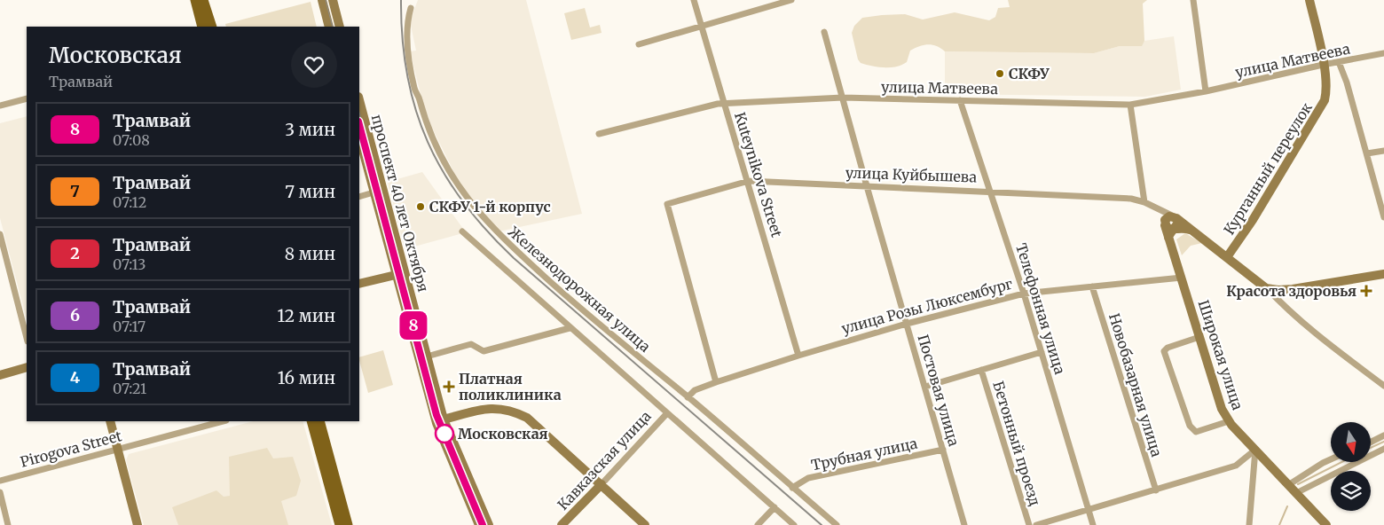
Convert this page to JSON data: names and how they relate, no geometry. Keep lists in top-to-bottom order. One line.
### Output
{"streets":{"street":["улица Матвеева","Курганный переулок","Kuteynikova Street","улица Куйбышева","проспект 40 лет Октября","Железнодорожная улица","улица Розы Люксембург","Телефонная улица","Широкая улица","Новобазарная улица","Постовая улица","Бетонный проезд","Pirogova Street","Трубная улица","Кавказская улица"]},"crossings":[["улица Матвеева","Курганный переулок"],["улица Матвеева","Kuteynikova Street"],["улица Матвеева","Телефонная улица"],["улица Матвеева","Постовая улица"],["Курганный переулок","улица Куйбышева"],["Kuteynikova Street","улица Куйбышева"],["Kuteynikova Street","улица Розы Люксембург"],["улица Куйбышева","улица Розы Люксембург"],["улица Куйбышева","Телефонная улица"],["улица Куйбышева","Широкая улица"],["улица Куйбышева","Постовая улица"],["Железнодорожная улица","улица Розы Люксембург"],["Железнодорожная улица","Трубная улица"],["улица Розы Люксембург","Телефонная улица"],["улица Розы Люксембург","Широкая улица"],["улица Розы Люксембург","Новобазарная улица"],["улица Розы Люксембург","Постовая улица"],["Постовая улица","Трубная улица"]],"places":{"other":["СКФУ","СКФУ 1-й корпус","Московская"],"health":["Красота здоровья","Платная поликлиника"]},"lines":["tram line 8"],"north":"bottom","page":{"on_map":"8","heading":["Московская","Трамвай"],"list":[{"mark":"8","name":"Трамвай","note":"07:08","value":"3 мин"},{"mark":"7","name":"Трамвай","note":"07:12","value":"7 мин"},{"mark":"2","name":"Трамвай","note":"07:13","value":"8 мин"},{"mark":"6","name":"Трамвай","note":"07:17","value":"12 мин"},{"mark":"4","name":"Трамвай","note":"07:21","value":"16 мин"}]}}
